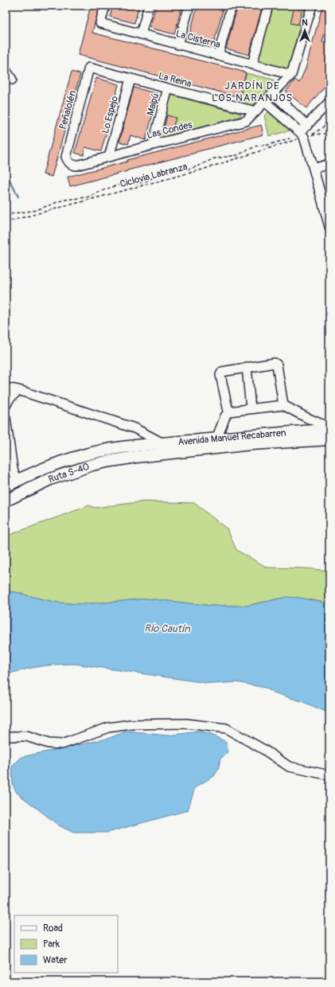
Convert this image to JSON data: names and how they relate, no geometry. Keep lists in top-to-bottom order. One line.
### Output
{"streets":{"main road":["Avenida Manuel Recabarren","Ruta S-40"],"street":["La Cisterna","La Reina","Maipú","Peñalolén","Lo Espejo","Las Condes"],"path":["Ciclovia Labranza"]},"crossings":[["La Cisterna","Las Condes"],["La Reina","Maipú"],["La Reina","Peñalolén"],["La Reina","Lo Espejo"],["La Reina","Las Condes"],["Maipú","Las Condes"],["Peñalolén","Las Condes"],["Lo Espejo","Las Condes"],["Avenida Manuel Recabarren","Ruta S-40"]],"districts":["JARDÍN DE LOS NARANJOS"],"water":["Río Cautín"],"legend":["Road","Park","Water"],"north":"top"}
